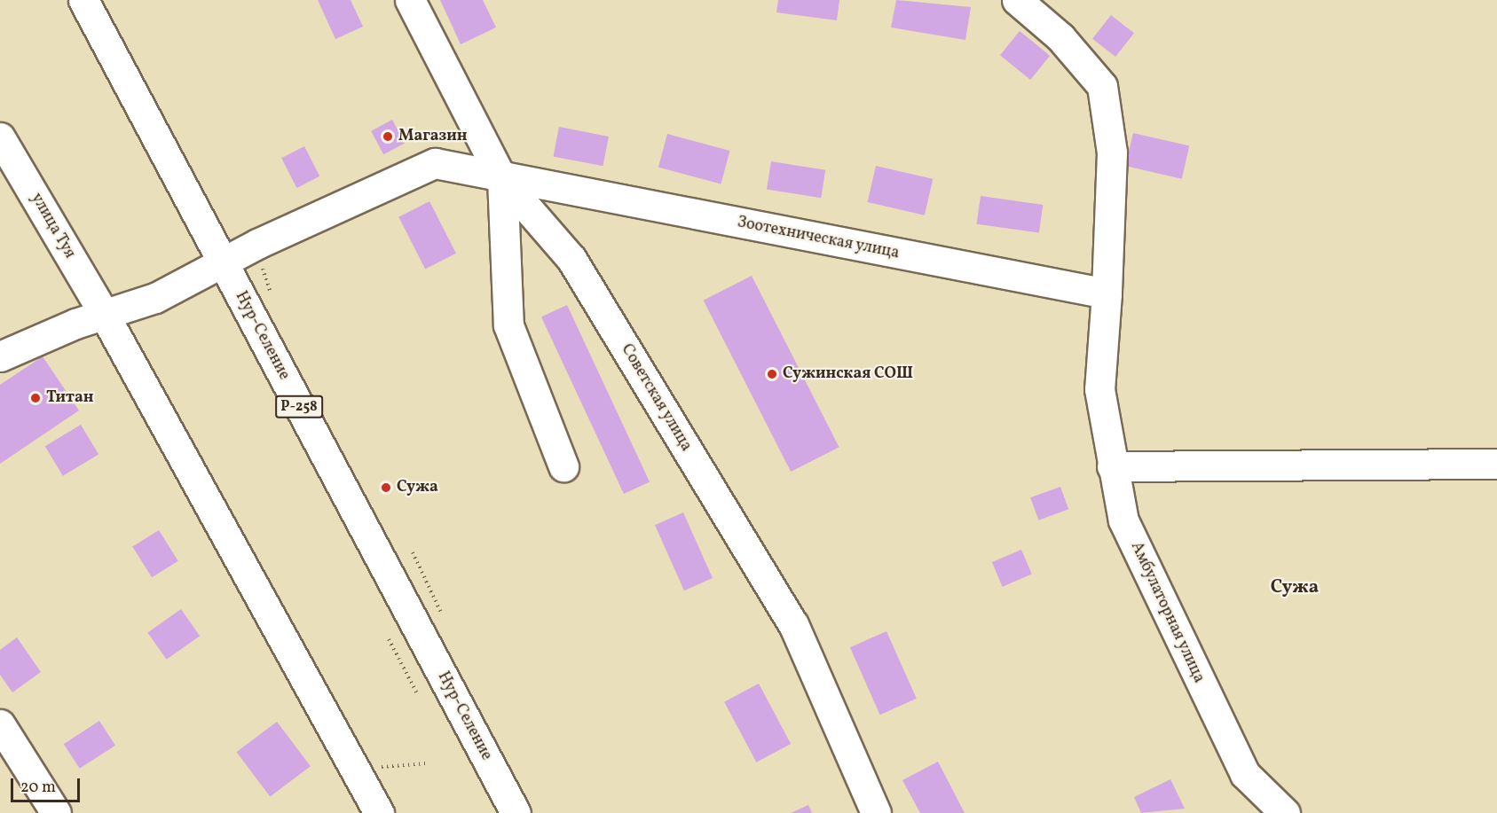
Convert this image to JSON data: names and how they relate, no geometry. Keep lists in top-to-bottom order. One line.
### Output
{"streets":{"main road":["улица Туя","Зоотехническая улица","Нур-Селение","Советская улица","Р-258","Амбулаторная улица"]},"crossings":[["Зоотехническая улица","Нур-Селение"],["Зоотехническая улица","Советская улица"],["Зоотехническая улица","Амбулаторная улица"]],"districts":["Сужа"],"places":["Магазин","Сужинская СОШ","Титан","Сужа"],"scale_bar":"20 m"}
